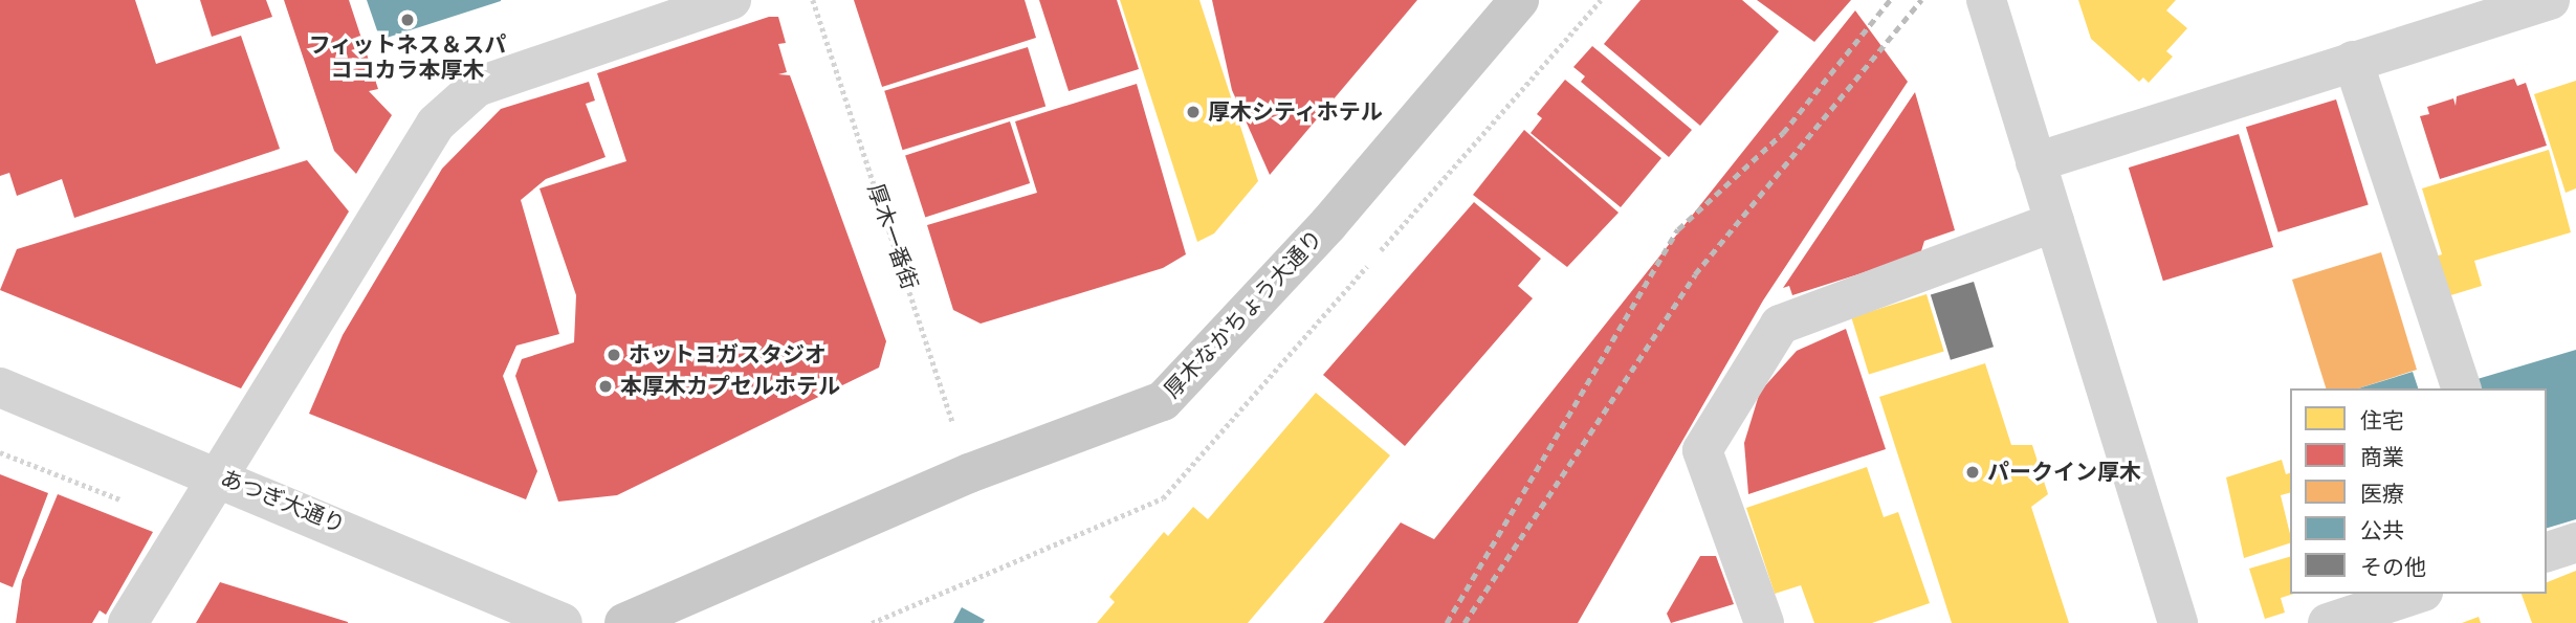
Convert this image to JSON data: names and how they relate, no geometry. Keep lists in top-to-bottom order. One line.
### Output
{"streets":{"main road":["厚木なかちょう大通り"],"street":["あつぎ大通り"],"path":["厚木一番街"]},"crossings":[["厚木一番街","厚木なかちょう大通り"]],"places":["フィットネス＆スパ ココカラ本厚木","厚木シティホテル","ホットヨガスタジオ","本厚木カプセルホテル","パークイン厚木"],"legend":["住宅","商業","医療","公共","その他"]}
